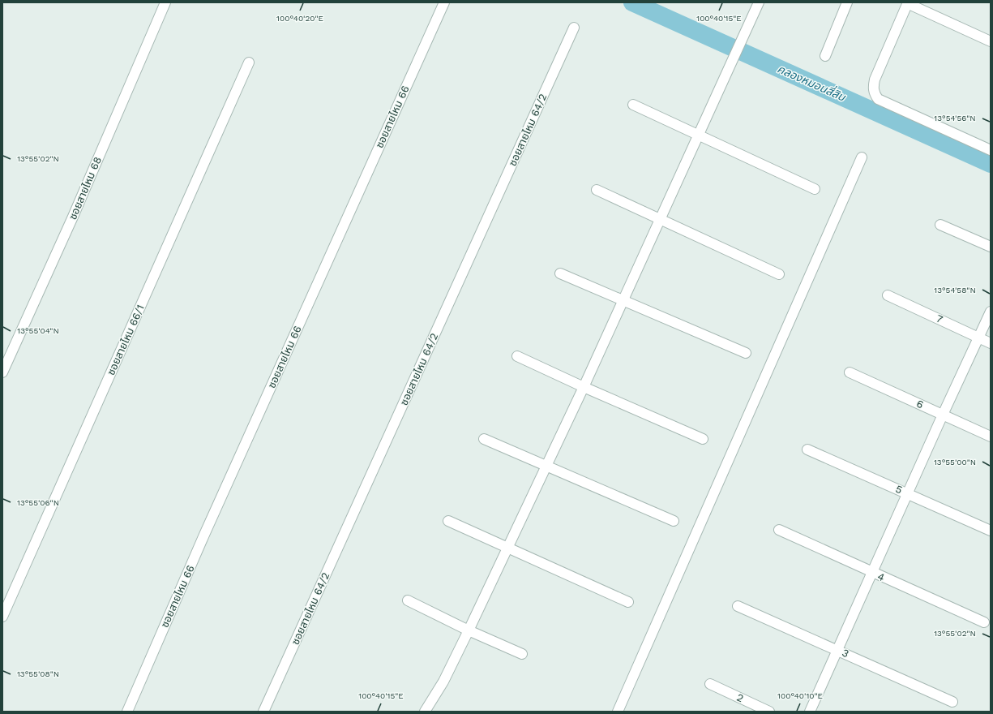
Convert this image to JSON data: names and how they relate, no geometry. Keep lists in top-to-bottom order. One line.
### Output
{"streets":{"street":["ซอยสายไหม 66","ซอยสายไหม 64/2","ซอยสายไหม 68","7","ซอยสายไหม 66/1","6","5","4","3","2"]},"water":["คลองหมอนสี่สิบ"],"coordinates":["100°40'20\"E","100°40'15\"E","13°54'56\"N","13°55'02\"N","13°54'58\"N","13°55'04\"N","13°55'00\"N","13°55'06\"N","13°55'08\"N","100°40'10\"E"]}
